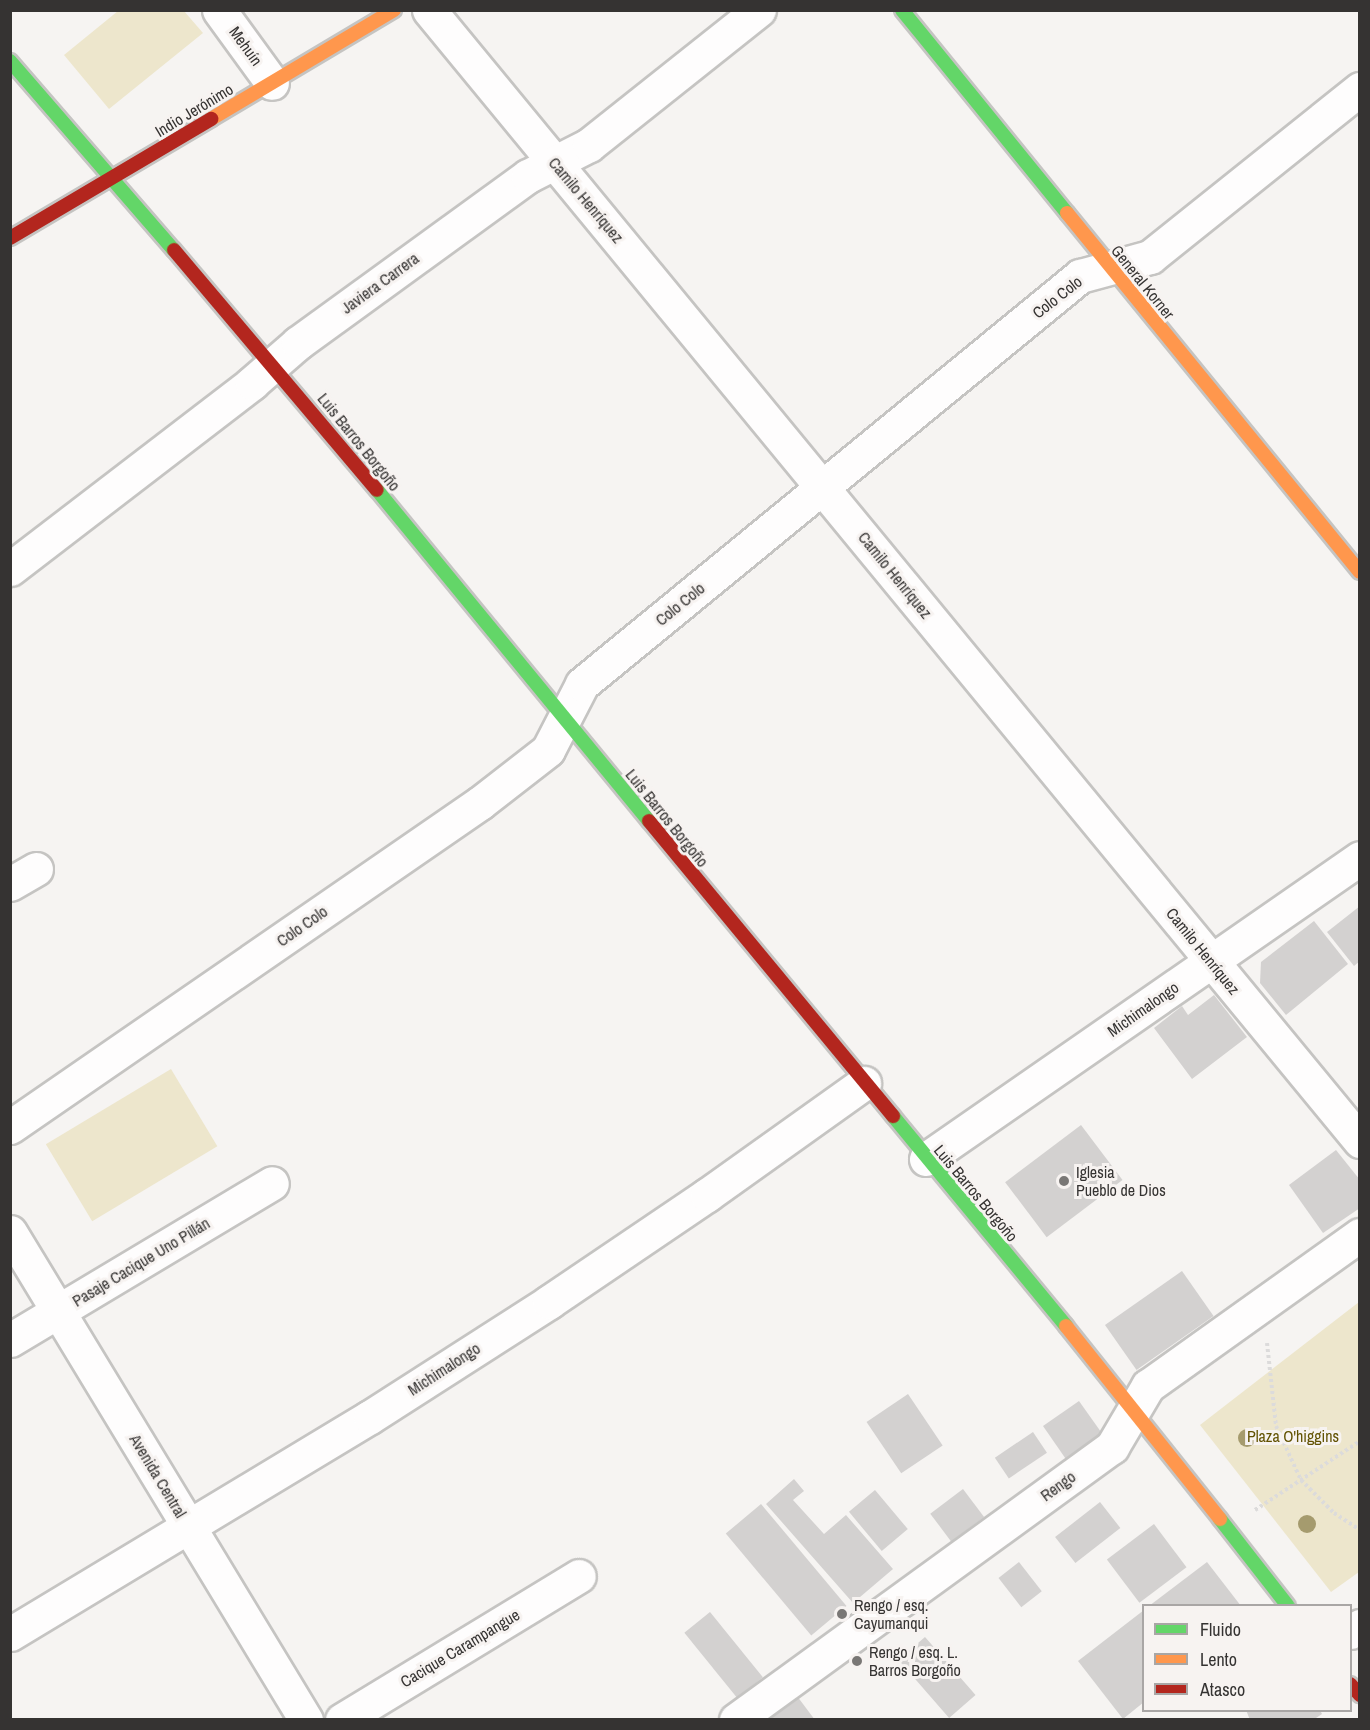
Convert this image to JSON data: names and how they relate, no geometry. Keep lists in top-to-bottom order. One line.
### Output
{"streets":{"street":["Mehuín","Indio Jerónimo","Camilo Henríquez","General Korner","Javiera Carrera","Colo Colo","Luis Barros Borgoño","Michimalongo","Pasaje Cacique Uno Pillán","Avenida Central","Rengo","Cacique Carampangue"]},"crossings":[["Mehuín","Indio Jerónimo"],["Indio Jerónimo","Luis Barros Borgoño"],["Camilo Henríquez","Javiera Carrera"],["Camilo Henríquez","Colo Colo"],["Camilo Henríquez","Michimalongo"],["General Korner","Colo Colo"],["Javiera Carrera","Luis Barros Borgoño"],["Colo Colo","Luis Barros Borgoño"],["Luis Barros Borgoño","Michimalongo"],["Luis Barros Borgoño","Rengo"],["Michimalongo","Avenida Central"],["Pasaje Cacique Uno Pillán","Avenida Central"]],"parks":["Plaza O'higgins"],"places":["Iglesia Pueblo de Dios","Rengo / esq. Cayumanqui","Rengo / esq. L. Barros Borgoño"],"legend":["Fluido","Lento","Atasco"]}
